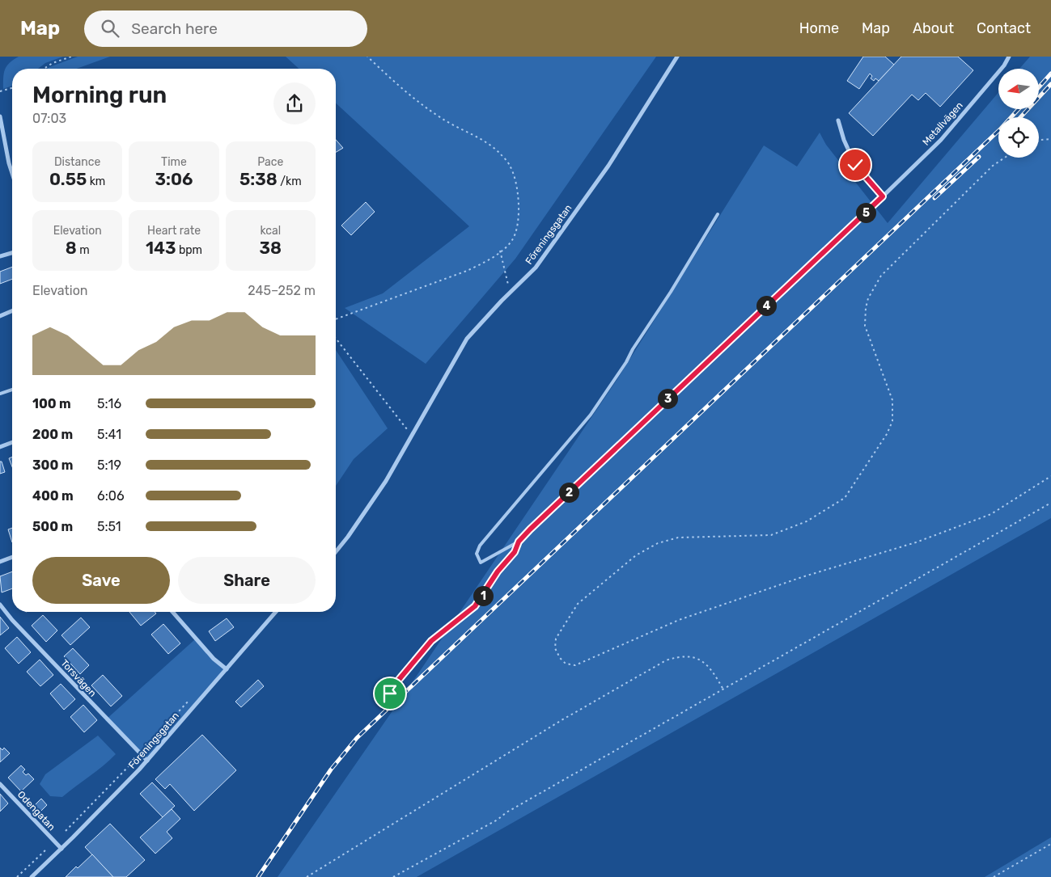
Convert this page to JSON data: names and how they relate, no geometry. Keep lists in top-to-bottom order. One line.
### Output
{"streets":{"street":["Metallvägen","Föreningsgatan","Torsvägen","Odengatan"]},"crossings":[["Föreningsgatan","Torsvägen"],["Föreningsgatan","Odengatan"]],"north":"left","page":{"header":"Map","search":"Search here","nav":["Home","Map","About","Contact"],"heading":["Morning run","07:03"],"stats":[["Distance","0.55 km"],["Time","3:06"],["Pace","5:38 /km"],["Elevation","8 m"],["Heart rate","143 bpm"],["kcal","38"]],"pins":["5","4","3","2","1"],"chart":["Elevation","245–252 m"],"list":[{"name":"100 m","note":"5:16"},{"name":"200 m","note":"5:41"},{"name":"300 m","note":"5:19"},{"name":"400 m","note":"6:06"},{"name":"500 m","note":"5:51"}],"buttons":["Save","Share"]}}
